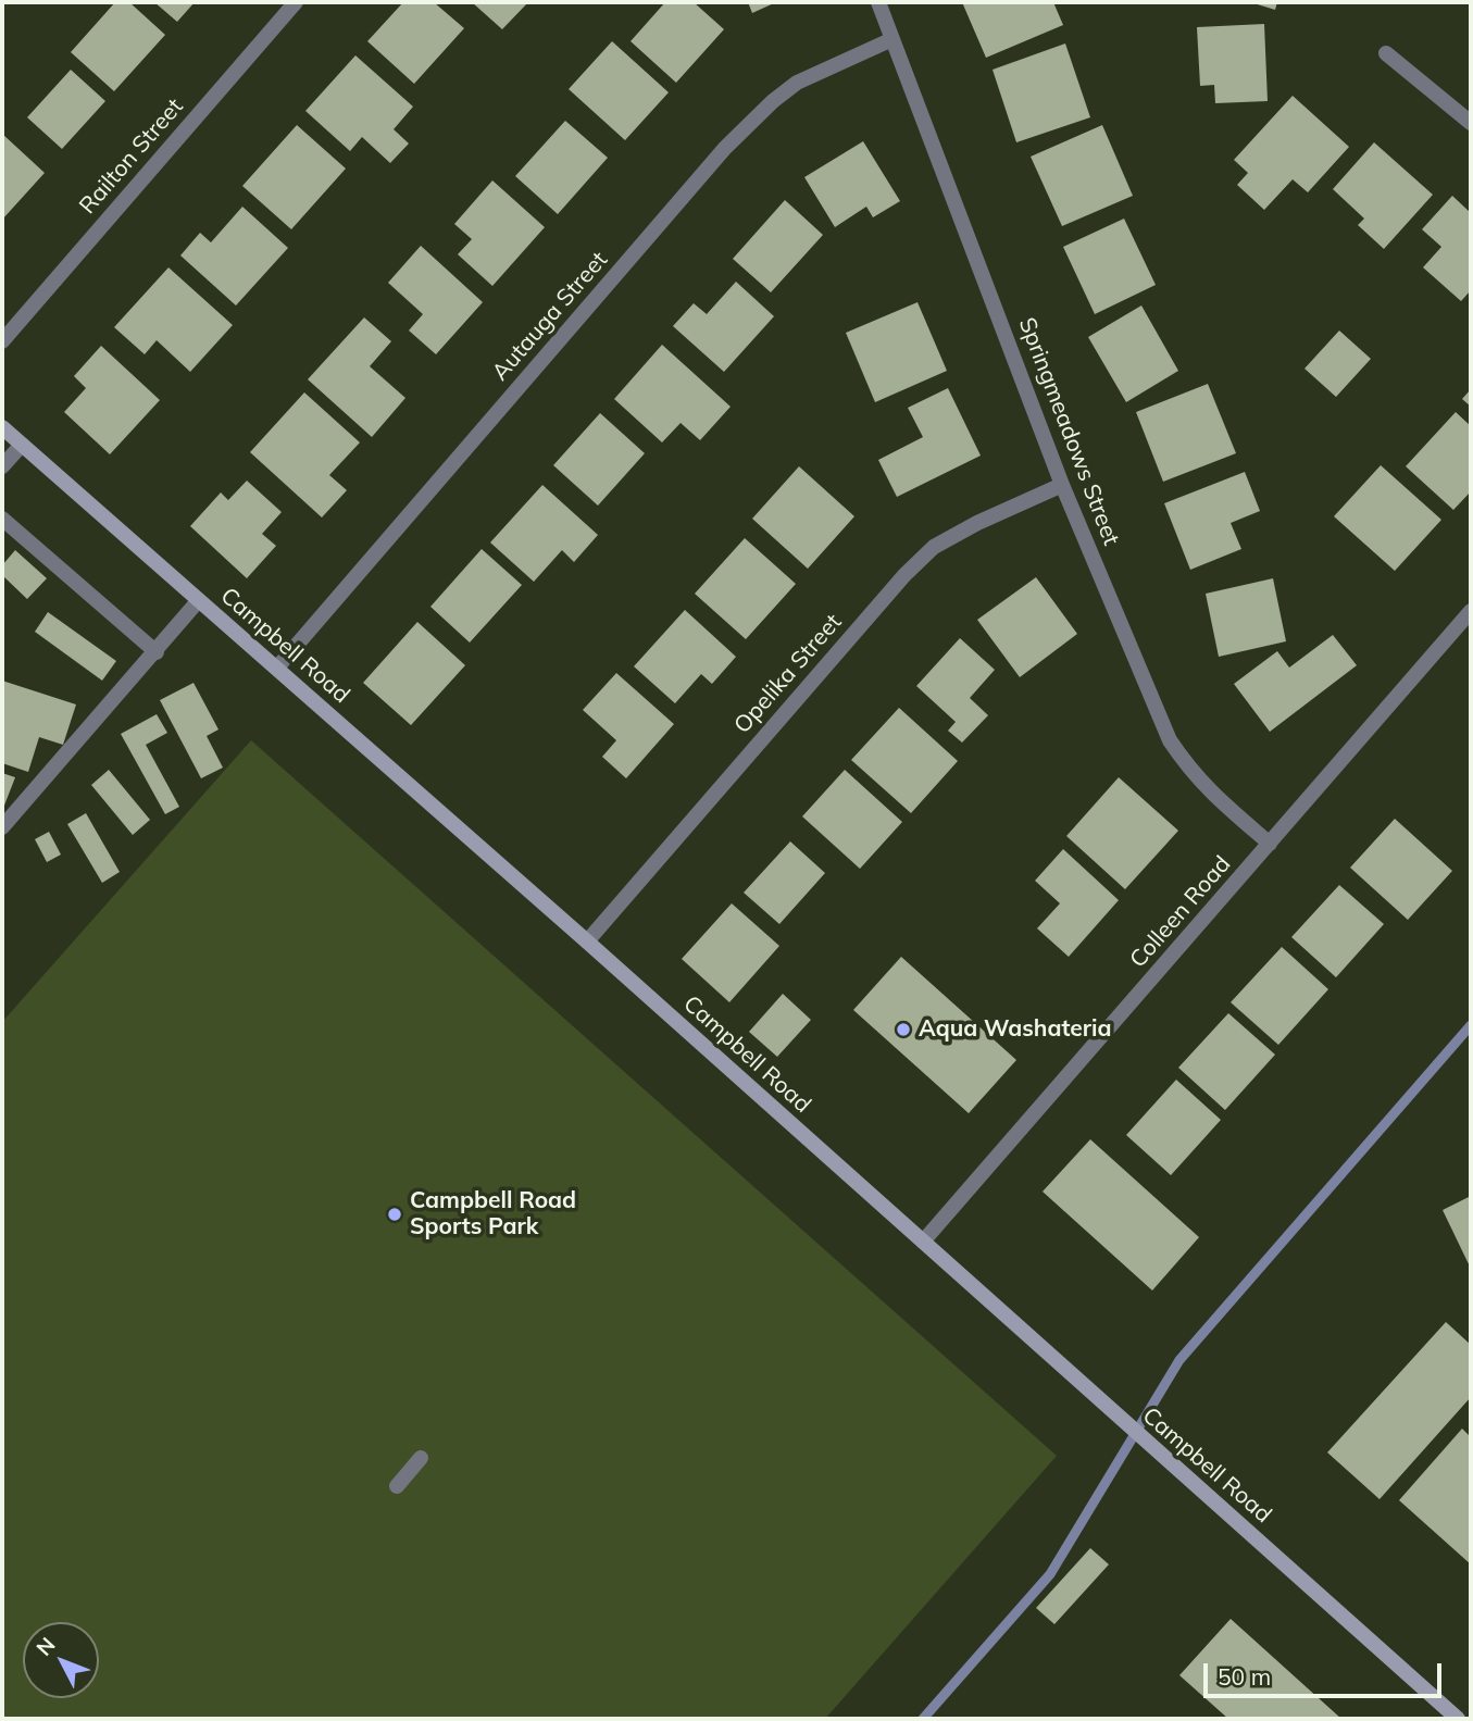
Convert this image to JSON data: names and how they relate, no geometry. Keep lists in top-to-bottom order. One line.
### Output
{"streets":{"street":["Railton Street","Autauga Street","Springmeadows Street","Campbell Road","Opelika Street","Colleen Road"]},"crossings":[["Autauga Street","Springmeadows Street"],["Autauga Street","Campbell Road"],["Springmeadows Street","Opelika Street"],["Springmeadows Street","Colleen Road"],["Campbell Road","Opelika Street"],["Campbell Road","Colleen Road"]],"places":["Aqua Washateria","Campbell Road Sports Park"],"scale_bar":"50 m","north":"top left"}
